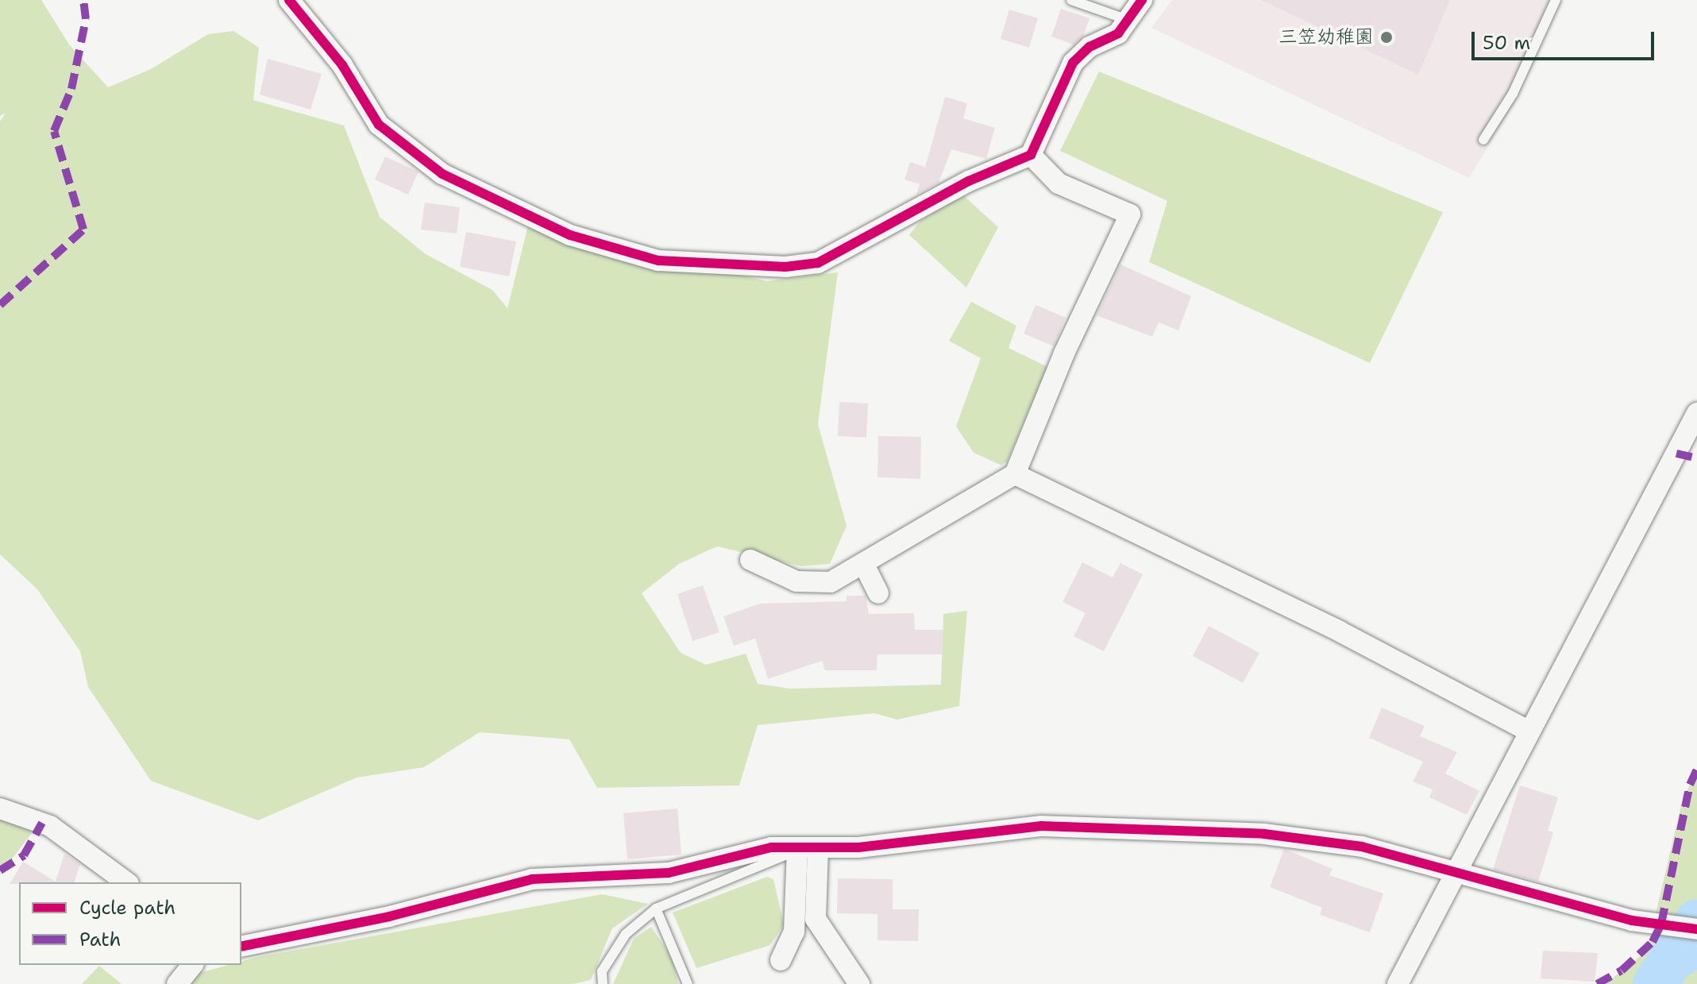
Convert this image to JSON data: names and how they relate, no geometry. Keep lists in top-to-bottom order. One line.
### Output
{"places":["三笠幼稚園"],"legend":["Cycle path","Path"],"scale_bar":"50 m"}
